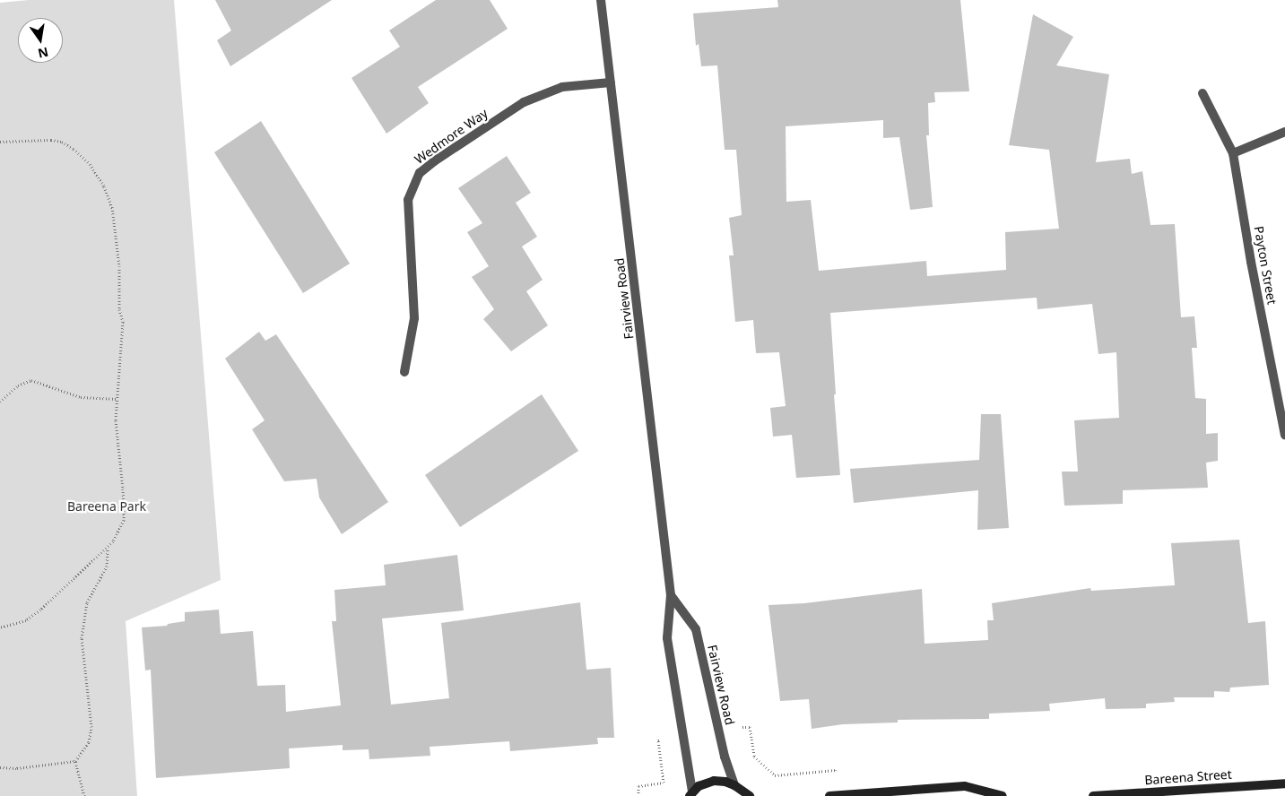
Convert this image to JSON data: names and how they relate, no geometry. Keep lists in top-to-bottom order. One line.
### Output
{"streets":{"main road":["Bareena Street"],"street":["Wedmore Way","Payton Street","Fairview Road"]},"crossings":[["Wedmore Way","Fairview Road"]],"parks":["Bareena Park"],"north":"bottom"}
